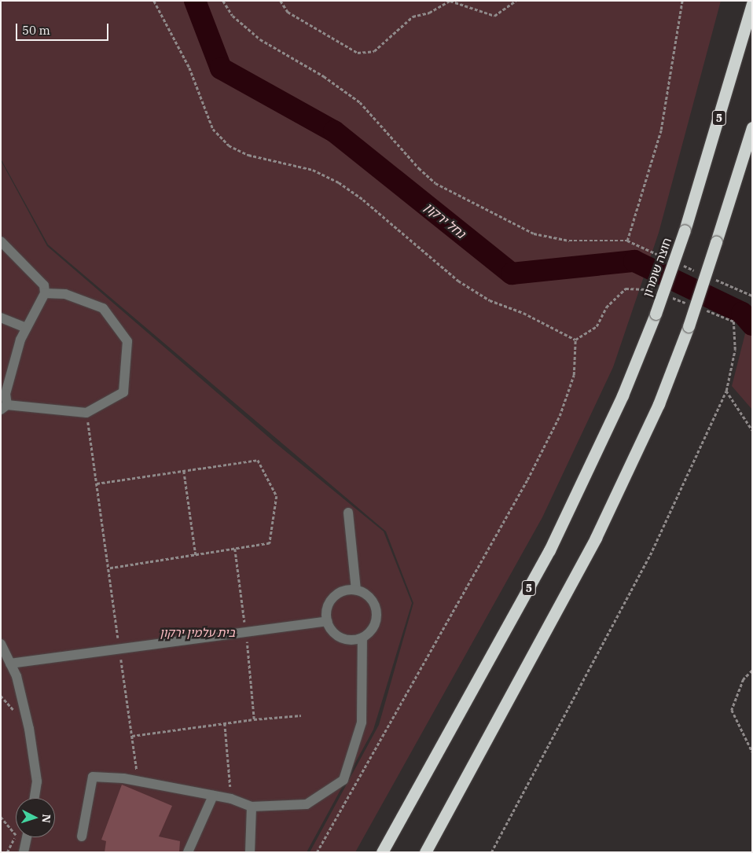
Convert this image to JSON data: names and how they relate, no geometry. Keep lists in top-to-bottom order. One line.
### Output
{"streets":{"highway":["5","חוצה שומרון"]},"water":["נחל ירקון"],"parks":["בית עלמין ירקון"],"scale_bar":"50 m","north":"right"}
